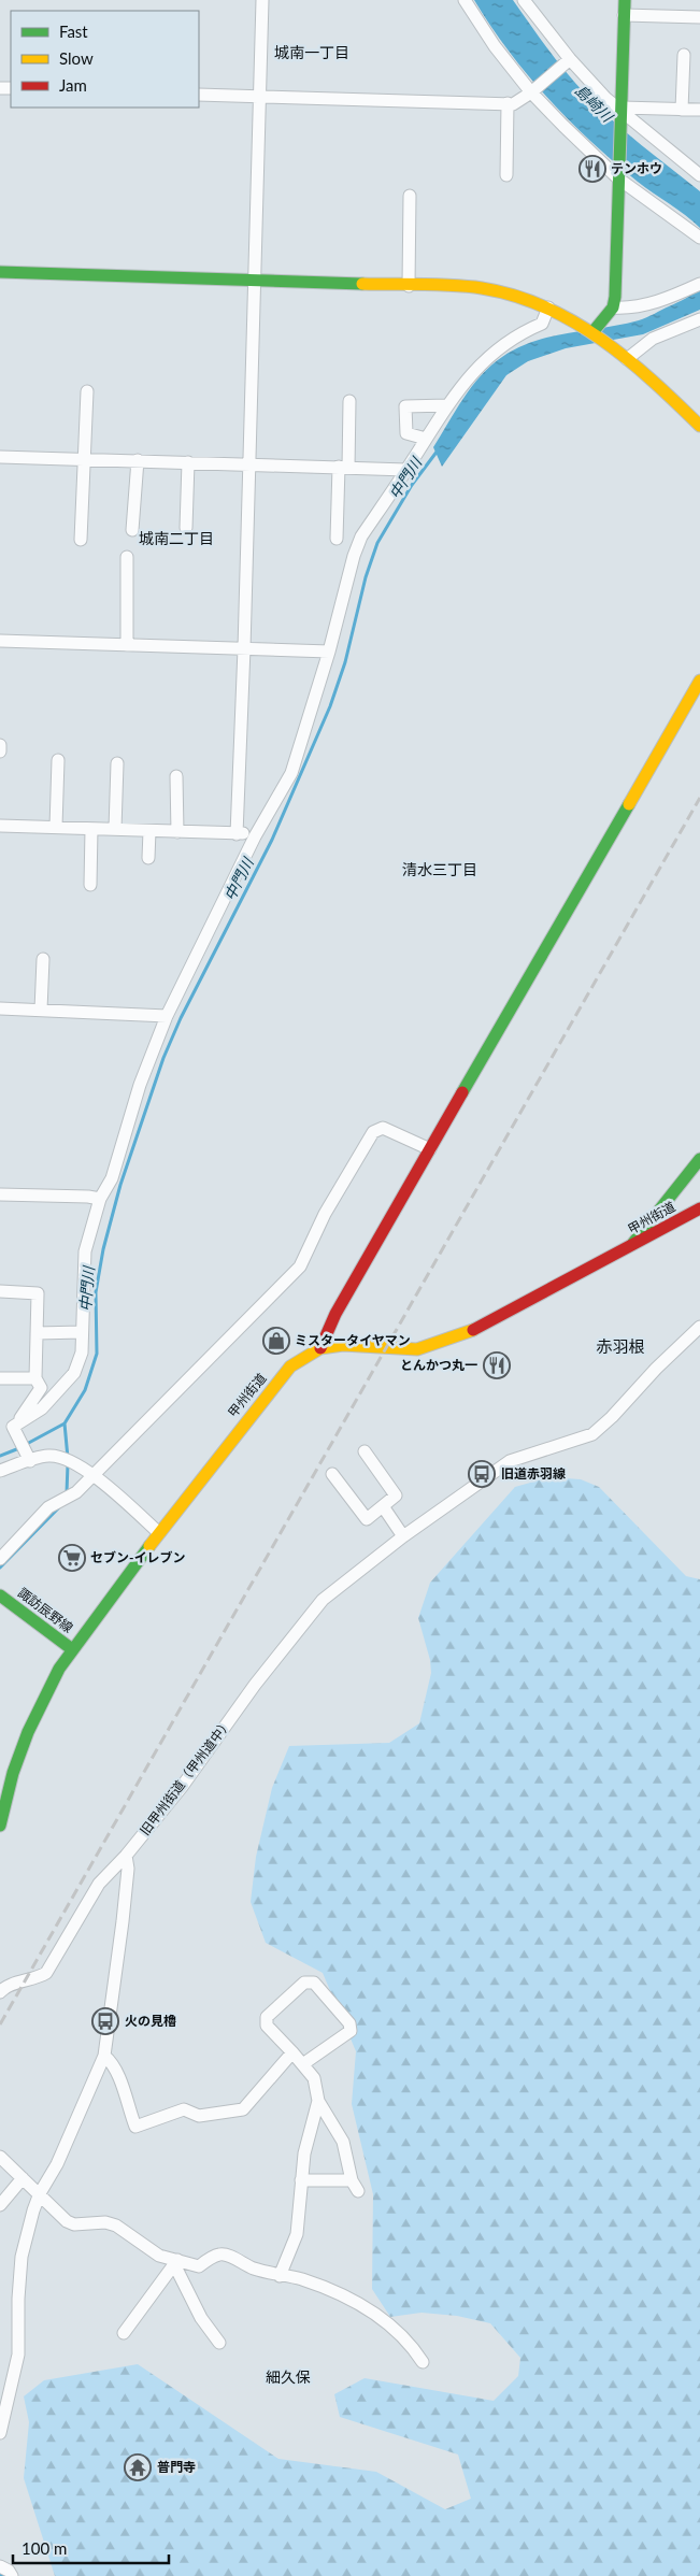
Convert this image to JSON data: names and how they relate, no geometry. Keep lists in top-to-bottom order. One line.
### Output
{"streets":{"main road":["甲州街道","諏訪辰野線"],"street":["旧甲州街道（甲州道中）"]},"crossings":[["甲州街道","諏訪辰野線"]],"districts":["城南一丁目","城南二丁目","清水三丁目","赤羽根","細久保"],"water":["島崎川","中門川"],"places":{"restaurant":["テンホウ","とんかつ丸一"],"shop":["ミスタータイヤマン"],"bus stop":["旧道赤羽線","火の見櫓"],"supermarket":["セブン-イレブン"],"temple":["普門寺"]},"legend":["Fast","Slow","Jam"],"scale_bar":"100 m"}
